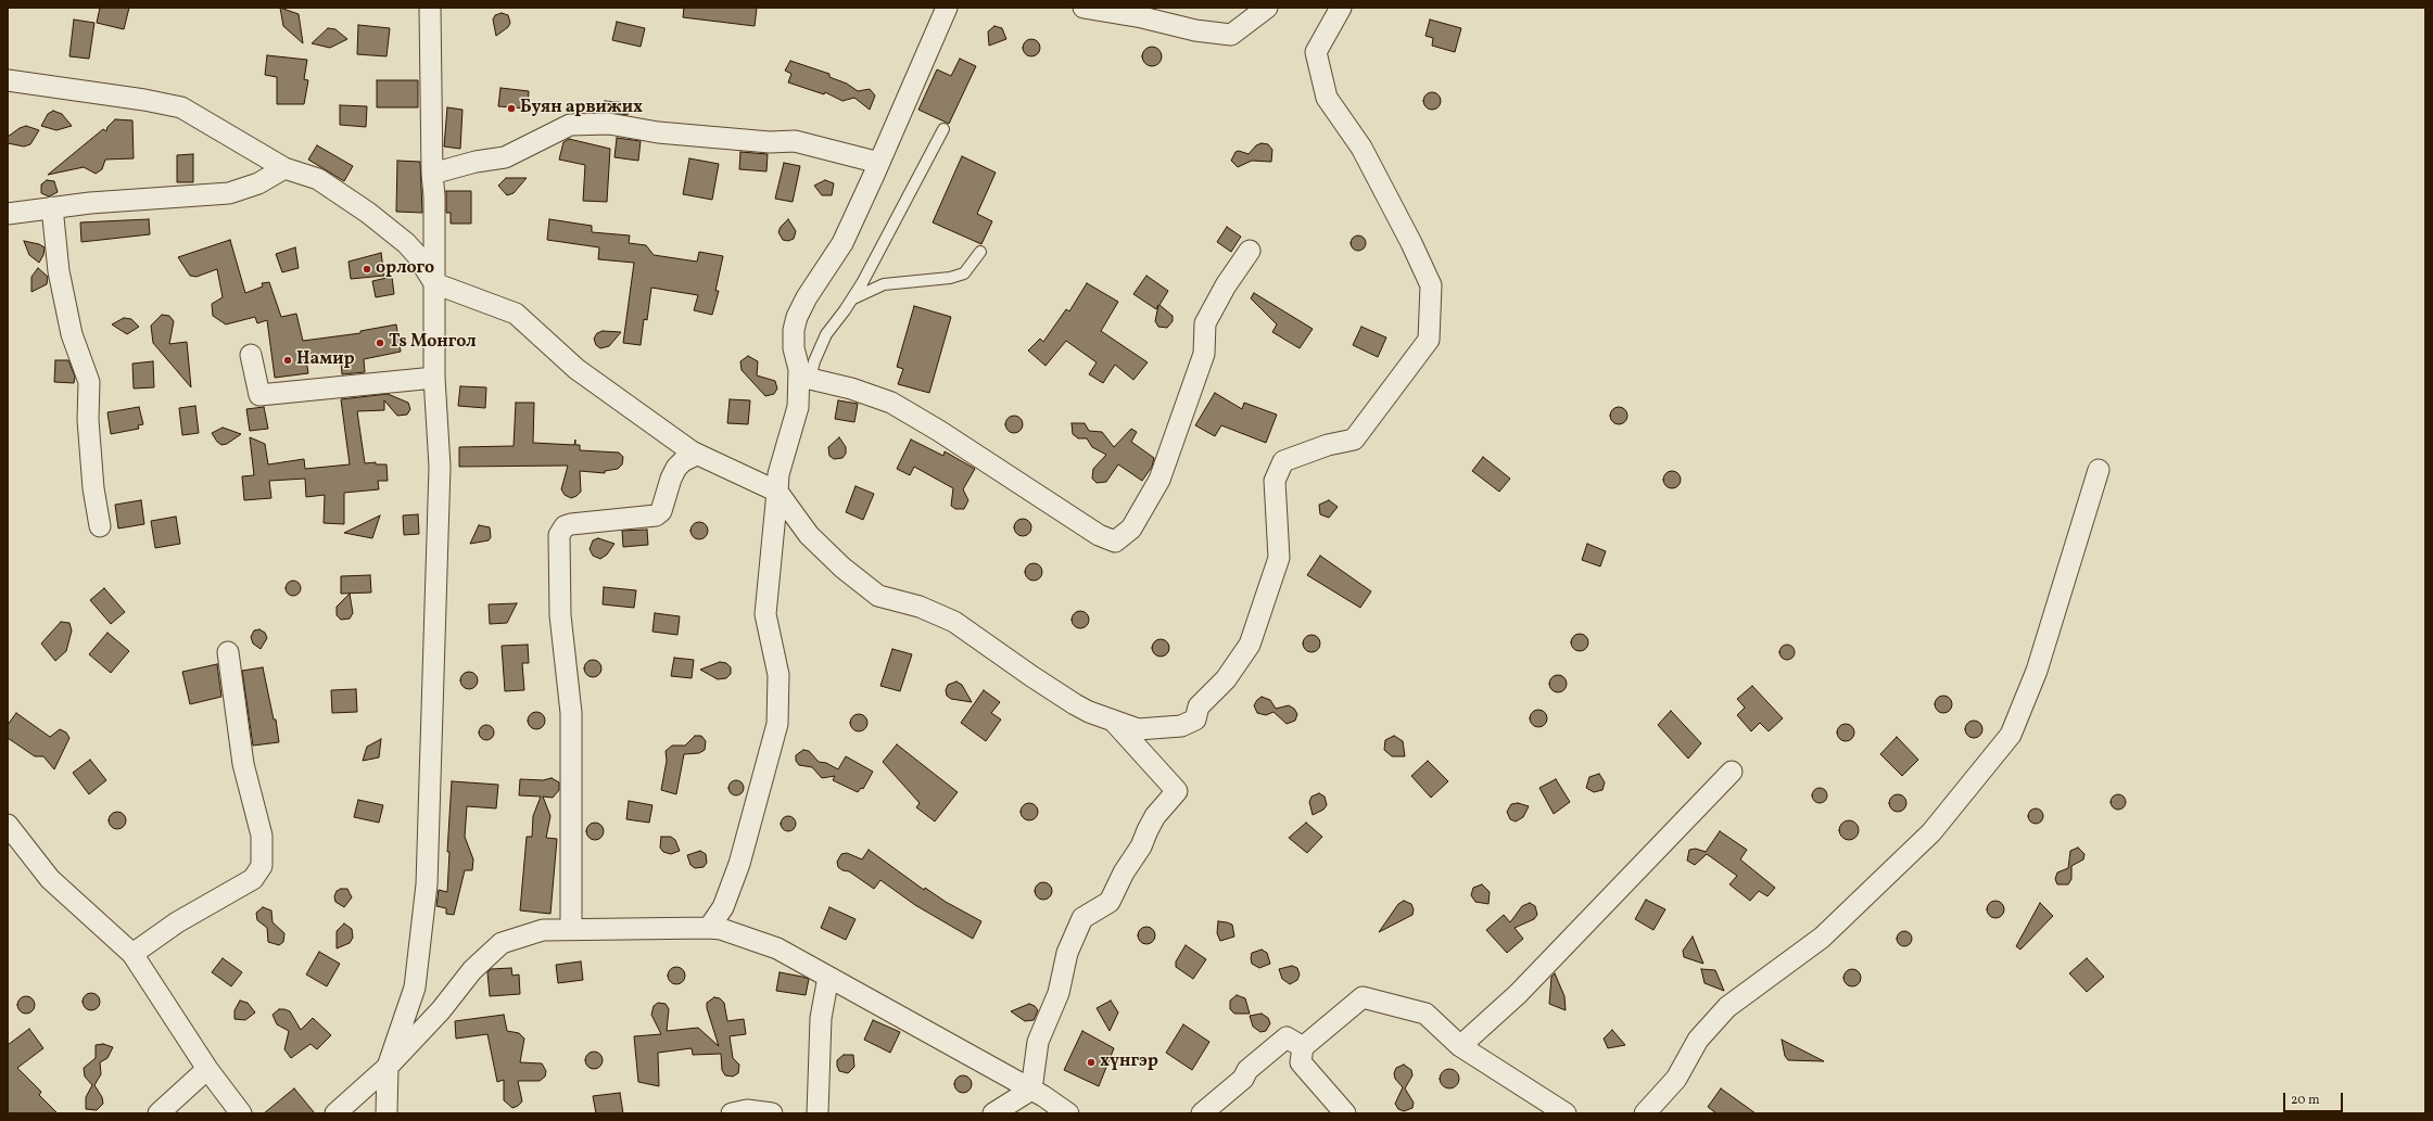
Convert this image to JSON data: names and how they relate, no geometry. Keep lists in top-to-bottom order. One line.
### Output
{"places":["Буян арвижих","орлого","Ts Монгол","Намир","хүнгэр"],"scale_bar":"20 m"}
